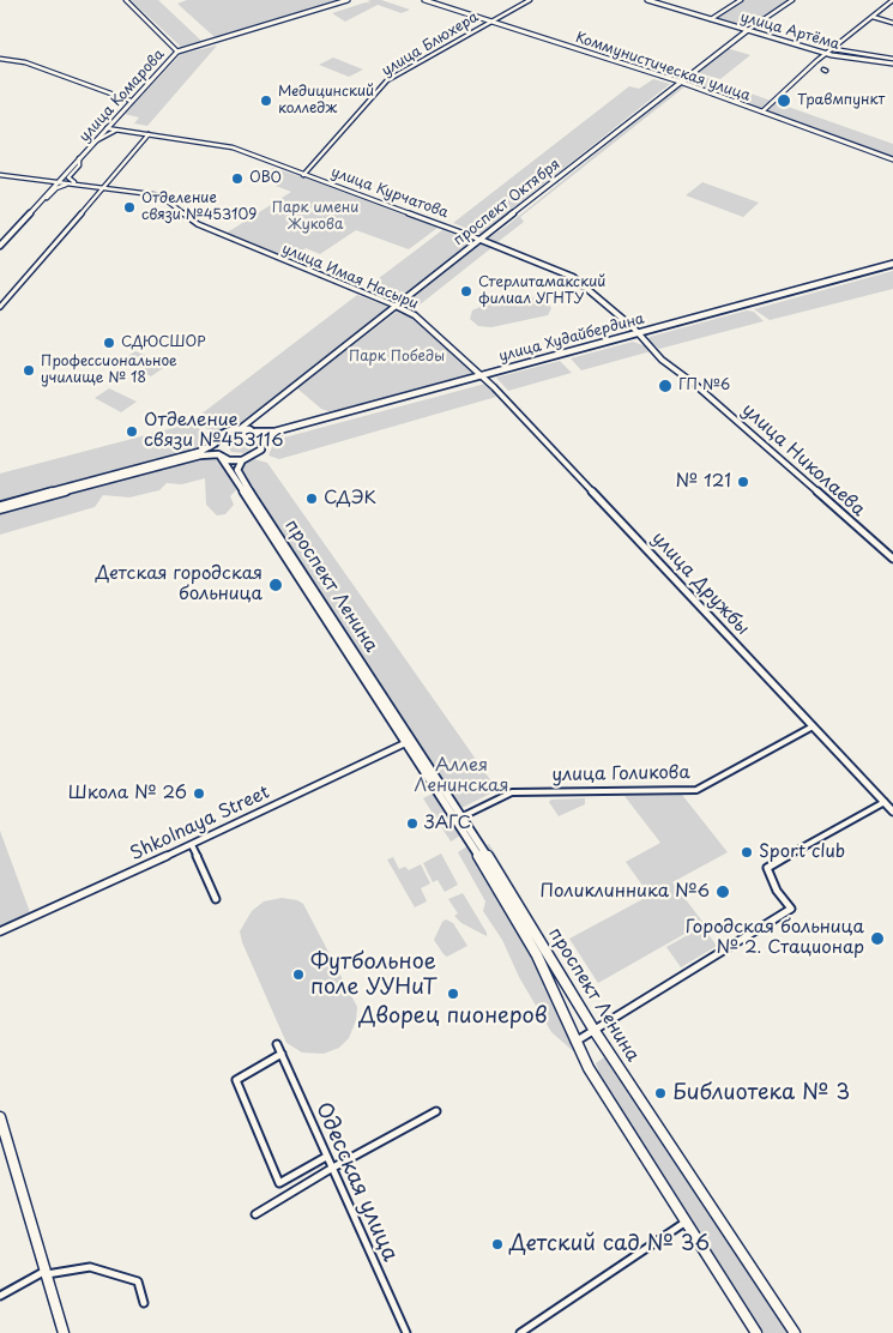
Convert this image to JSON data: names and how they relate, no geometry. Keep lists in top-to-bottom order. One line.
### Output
{"streets":{"main road":["улица Артёма","Коммунистическая улица","улица Комарова","улица Курчатова","проспект Октября","улица Имая Насыри","улица Худайбердина","улица Николаева","улица Дружбы","проспект Ленина"],"street":["улица Блюхера","улица Голикова","Shkolnaya Street","Одесская улица"]},"crossings":[["улица Артёма","проспект Октября"],["улица Блюхера","Коммунистическая улица"],["улица Блюхера","улица Курчатова"],["Коммунистическая улица","проспект Октября"],["улица Комарова","улица Курчатова"],["улица Комарова","улица Имая Насыри"],["улица Курчатова","проспект Октября"],["улица Курчатова","улица Худайбердина"],["улица Курчатова","улица Николаева"],["проспект Октября","улица Имая Насыри"],["проспект Октября","улица Худайбердина"],["проспект Октября","проспект Ленина"],["улица Имая Насыри","улица Худайбердина"],["улица Имая Насыри","улица Дружбы"],["улица Худайбердина","улица Николаева"],["улица Худайбердина","улица Дружбы"],["улица Худайбердина","проспект Ленина"],["улица Дружбы","улица Голикова"],["проспект Ленина","улица Голикова"],["проспект Ленина","Shkolnaya Street"]],"parks":["Парк имени Жукова","Парк Победы","Аллея Ленинская"],"places":["Медицинский колледж","Травмпункт","ОВО","Отделение связи №453109","Стерлитамакский филиал УГНТУ","СДЮСШОР","Профессиональное училище № 18","ГП №6","Отделение связи №453116","№ 121","СДЭК","Детская городская больница","Школа № 26","ЗАГС","Sport club","Поликлинника №6","Городская больница № 2. Стационар","Футбольное поле УУНиТ","Дворец пионеров","Библиотека № 3","Детский сад № 36"]}
